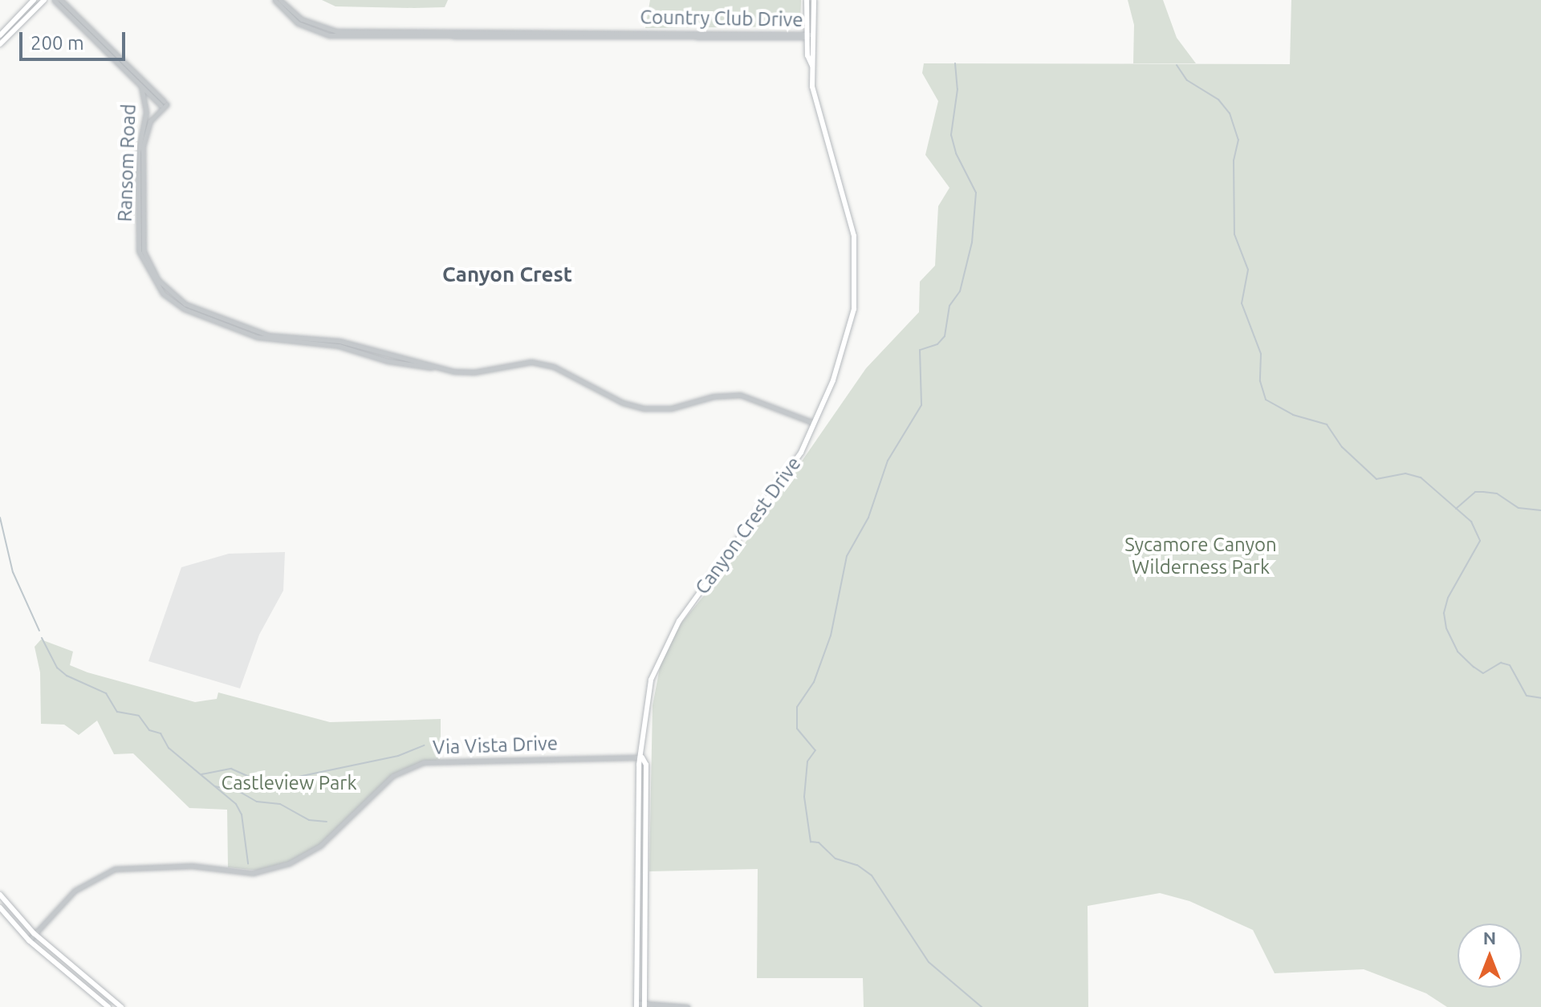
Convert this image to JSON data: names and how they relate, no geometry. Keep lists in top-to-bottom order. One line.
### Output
{"streets":{"main road":["Canyon Crest Drive"],"street":["Country Club Drive","Ransom Road","Via Vista Drive"]},"crossings":[["Country Club Drive","Canyon Crest Drive"],["Ransom Road","Canyon Crest Drive"],["Canyon Crest Drive","Via Vista Drive"]],"districts":["Canyon Crest"],"parks":["Sycamore Canyon Wilderness Park","Castleview Park"],"scale_bar":"200 m","north":"top"}
